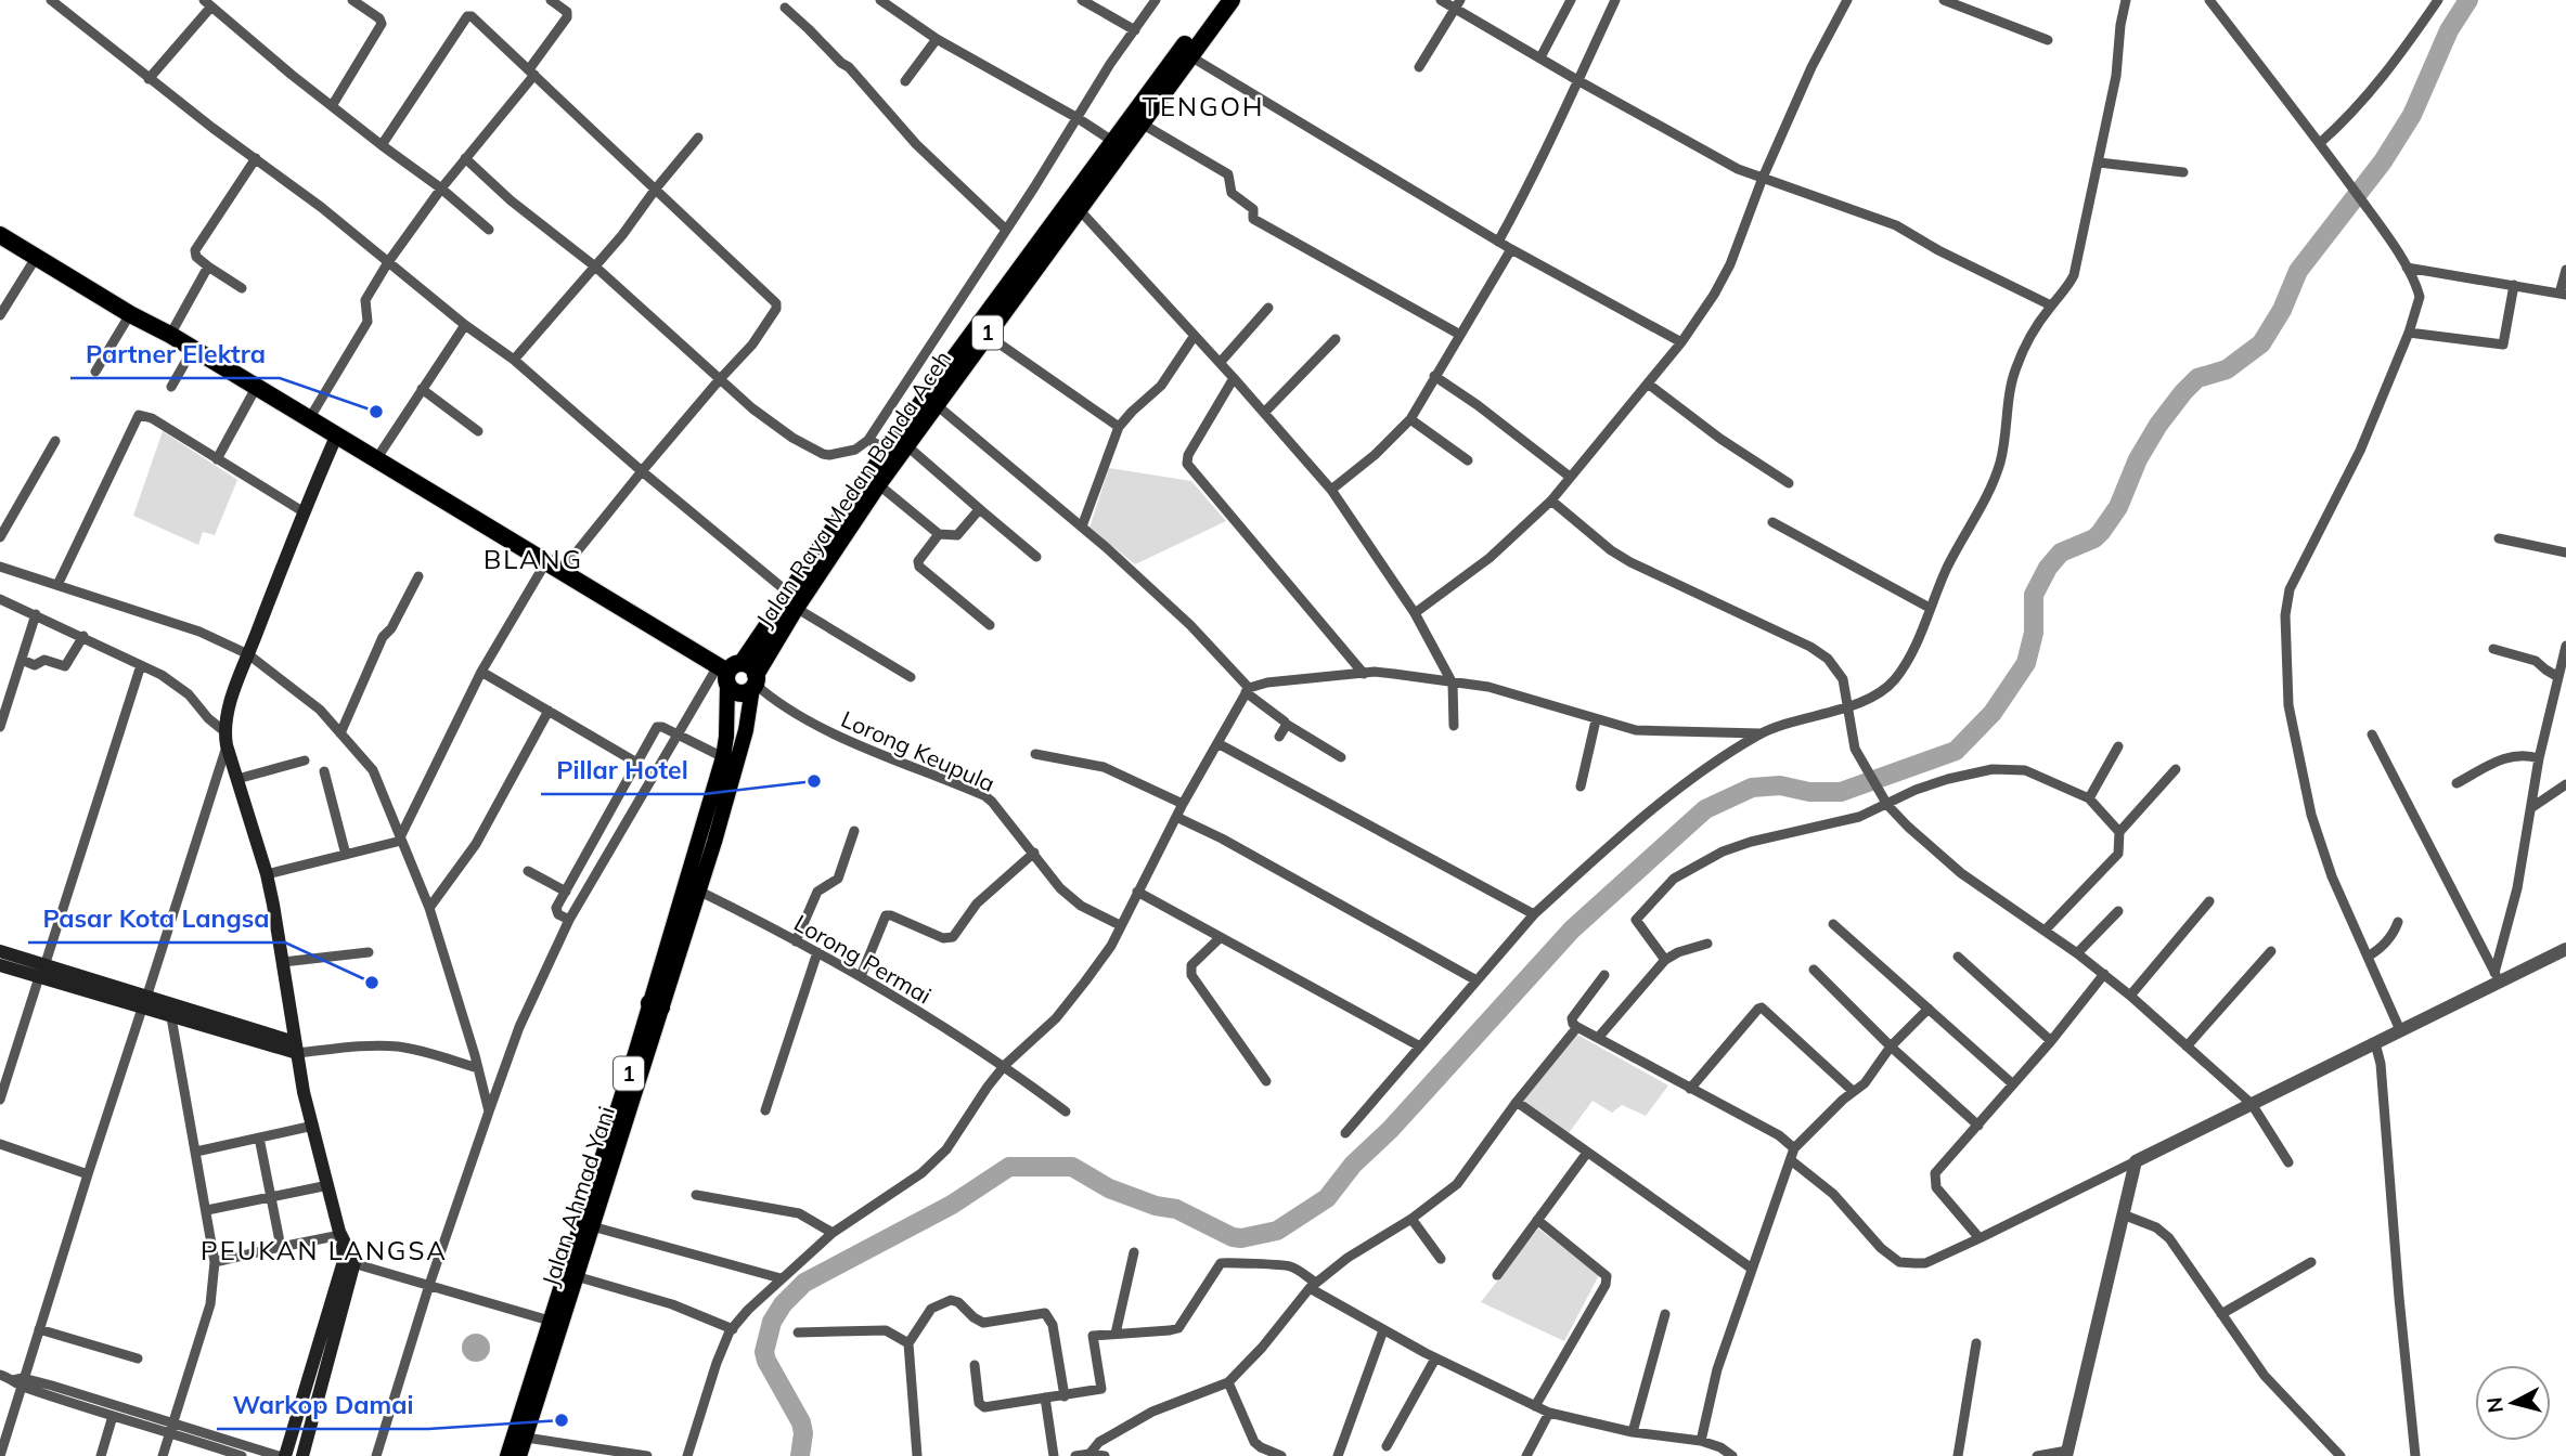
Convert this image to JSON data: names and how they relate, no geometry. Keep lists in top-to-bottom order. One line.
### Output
{"streets":{"highway":["1","Jalan Raya Medan Banda Aceh"],"main road":["Jalan Ahmad Yani"],"street":["Lorong Keupula","Lorong Permai"]},"crossings":[["1","Jalan Raya Medan Banda Aceh"],["1","Lorong Keupula"],["1","Jalan Ahmad Yani"],["Jalan Raya Medan Banda Aceh","Lorong Keupula"],["Jalan Raya Medan Banda Aceh","Jalan Ahmad Yani"],["Lorong Keupula","Jalan Ahmad Yani"],["Lorong Permai","Jalan Ahmad Yani"]],"districts":["TENGOH","BLANG","PEUKAN LANGSA"],"places":["Partner Elektra","Pillar Hotel","Pasar Kota Langsa","Warkop Damai"],"north":"left"}
